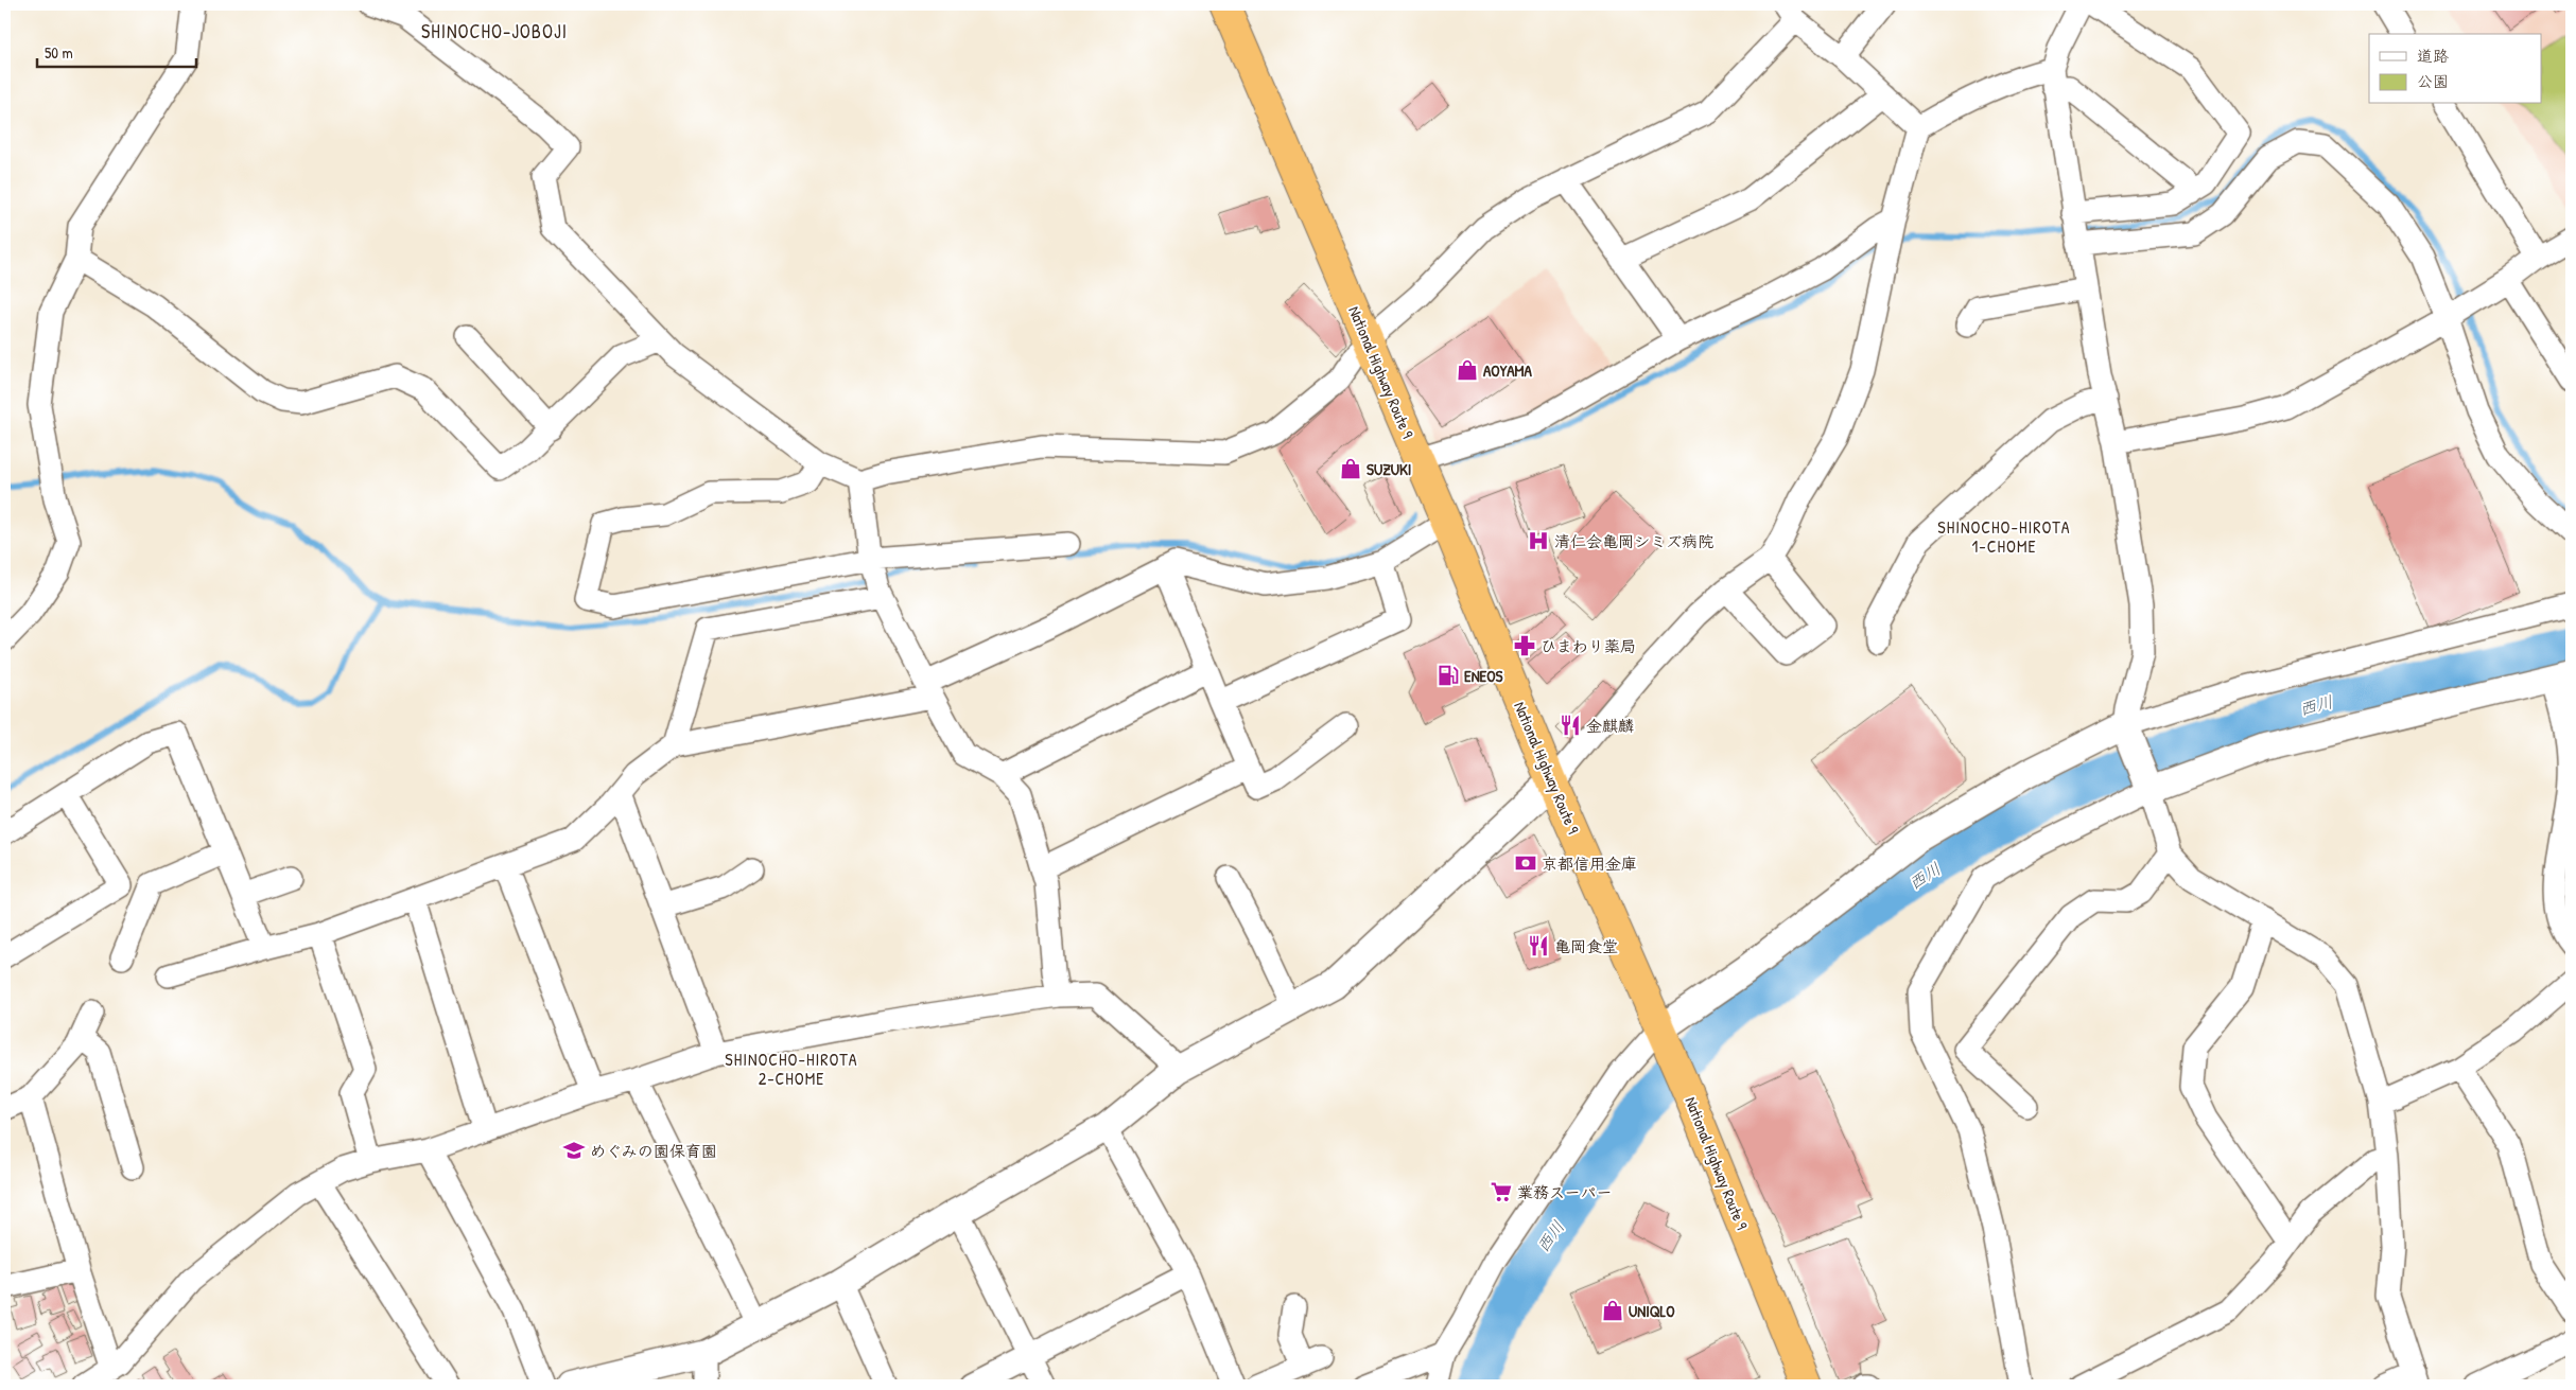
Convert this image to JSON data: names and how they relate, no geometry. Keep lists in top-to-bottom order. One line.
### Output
{"streets":{"highway":["National Highway Route 9"]},"districts":["SHINOCHO-JOBOJI","SHINOCHO-HIROTA 1-CHOME","SHINOCHO-HIROTA 2-CHOME"],"water":["西川"],"places":{"shop":["AOYAMA","SUZUKI","UNIQLO"],"hospital":["清仁会亀岡シミズ病院"],"pharmacy":["ひまわり薬局"],"fuel station":["ENEOS"],"restaurant":["金麒麟","亀岡食堂"],"bank":["京都信用金庫"],"school or university":["めぐみの園保育園"],"supermarket":["業務スーパー"]},"legend":["道路","公園"],"scale_bar":"50 m"}
